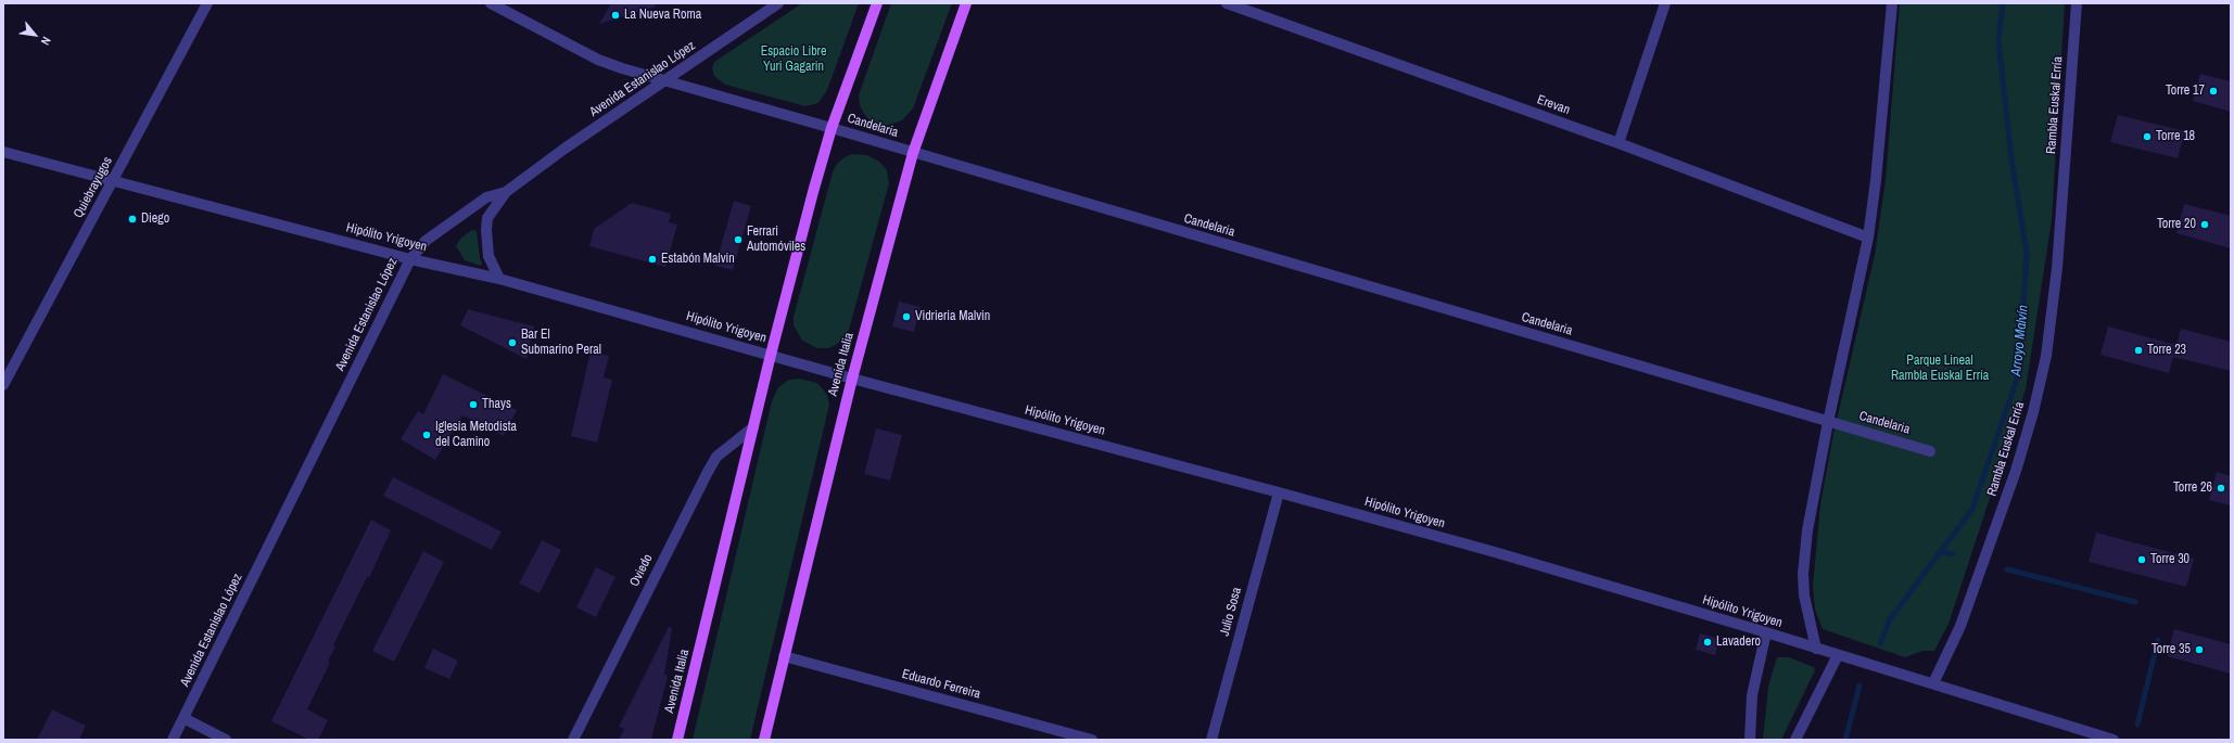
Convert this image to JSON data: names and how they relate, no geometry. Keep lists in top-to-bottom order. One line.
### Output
{"streets":{"main road":["Avenida Italia"],"street":["Avenida Estanislao López","Erevan","Rambla Euskal Erría","Candelaria","Quiebrayugos","Hipólito Yrigoyen","Oviedo","Julio Sosa","Eduardo Ferreira"]},"crossings":[["Avenida Estanislao López","Candelaria"],["Avenida Estanislao López","Hipólito Yrigoyen"],["Rambla Euskal Erría","Hipólito Yrigoyen"],["Candelaria","Avenida Italia"],["Quiebrayugos","Hipólito Yrigoyen"],["Hipólito Yrigoyen","Avenida Italia"],["Hipólito Yrigoyen","Julio Sosa"],["Avenida Italia","Oviedo"],["Avenida Italia","Eduardo Ferreira"]],"water":["Arroyo Malvín"],"parks":["Espacio Libre Yuri Gagarin","Parque Lineal Rambla Euskal Erría"],"places":["La Nueva Roma","Torre 17","Torre 18","Diego","Torre 20","Ferrari Automóviles","Estabón Malvin","Vidrieria Malvin","Bar El Submarino Peral","Torre 23","Thays","Iglesia Metodista del Camino","Torre 26","Torre 30","Lavadero","Torre 35"],"north":"bottom right"}
